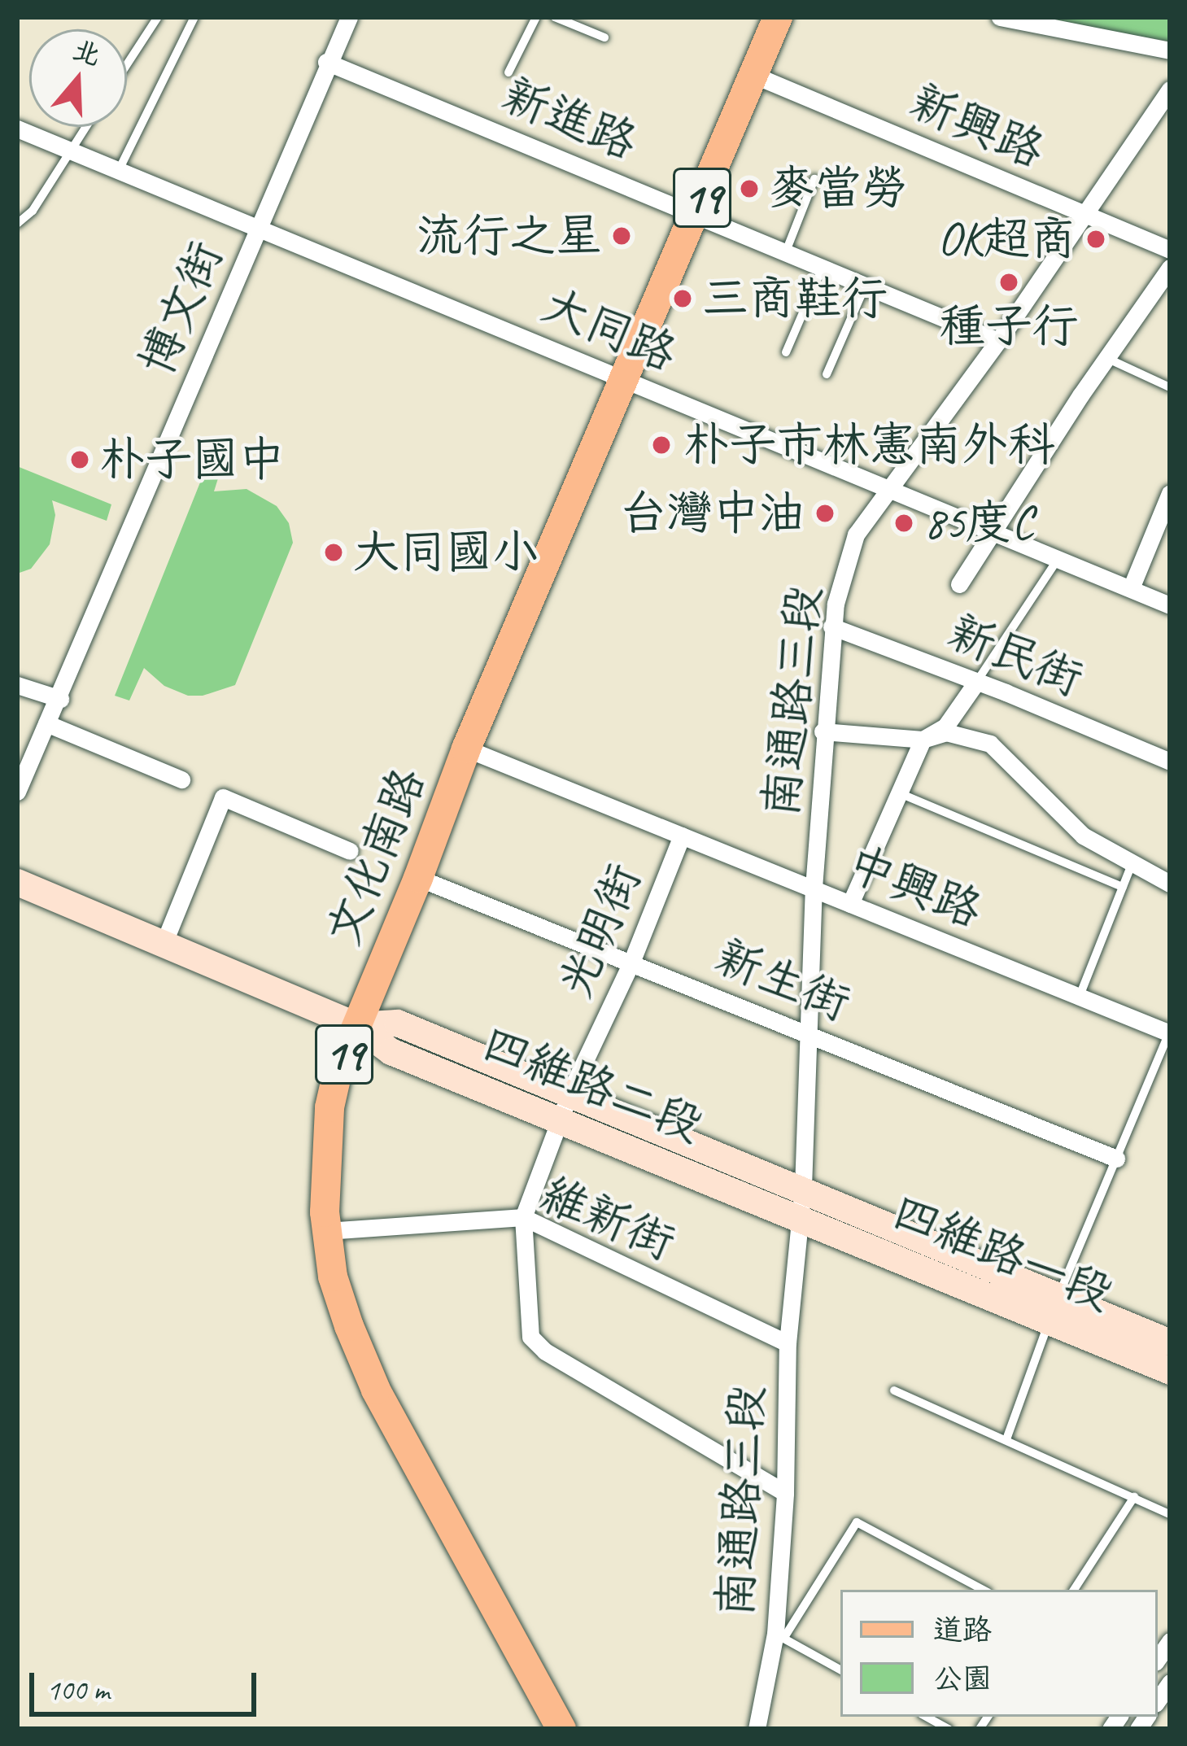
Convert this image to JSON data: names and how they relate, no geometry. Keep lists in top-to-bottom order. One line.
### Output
{"streets":{"main road":["19","文化南路"],"street":["新進路","新興路","博文街","大同路","新民街","南通路三段","中興路","光明街","新生街","四維路二段","維新街","四維路一段"]},"crossings":[["新進路","博文街"],["新進路","南通路三段"],["新進路","文化南路"],["新興路","南通路三段"],["新興路","文化南路"],["博文街","大同路"],["大同路","南通路三段"],["大同路","文化南路"],["新民街","南通路三段"],["南通路三段","中興路"],["南通路三段","光明街"],["南通路三段","新生街"],["南通路三段","四維路二段"],["南通路三段","維新街"],["南通路三段","四維路一段"],["文化南路","中興路"],["文化南路","新生街"],["文化南路","四維路二段"],["文化南路","維新街"],["中興路","光明街"],["光明街","新生街"],["光明街","四維路二段"],["光明街","維新街"],["四維路二段","四維路一段"]],"places":["麥當勞","流行之星","OK超商","種子行","三商鞋行","朴子市林憲南外科","朴子國中","台灣中油","85度C","大同國小"],"legend":["道路","公園"],"scale_bar":"100 m","north":"top"}
